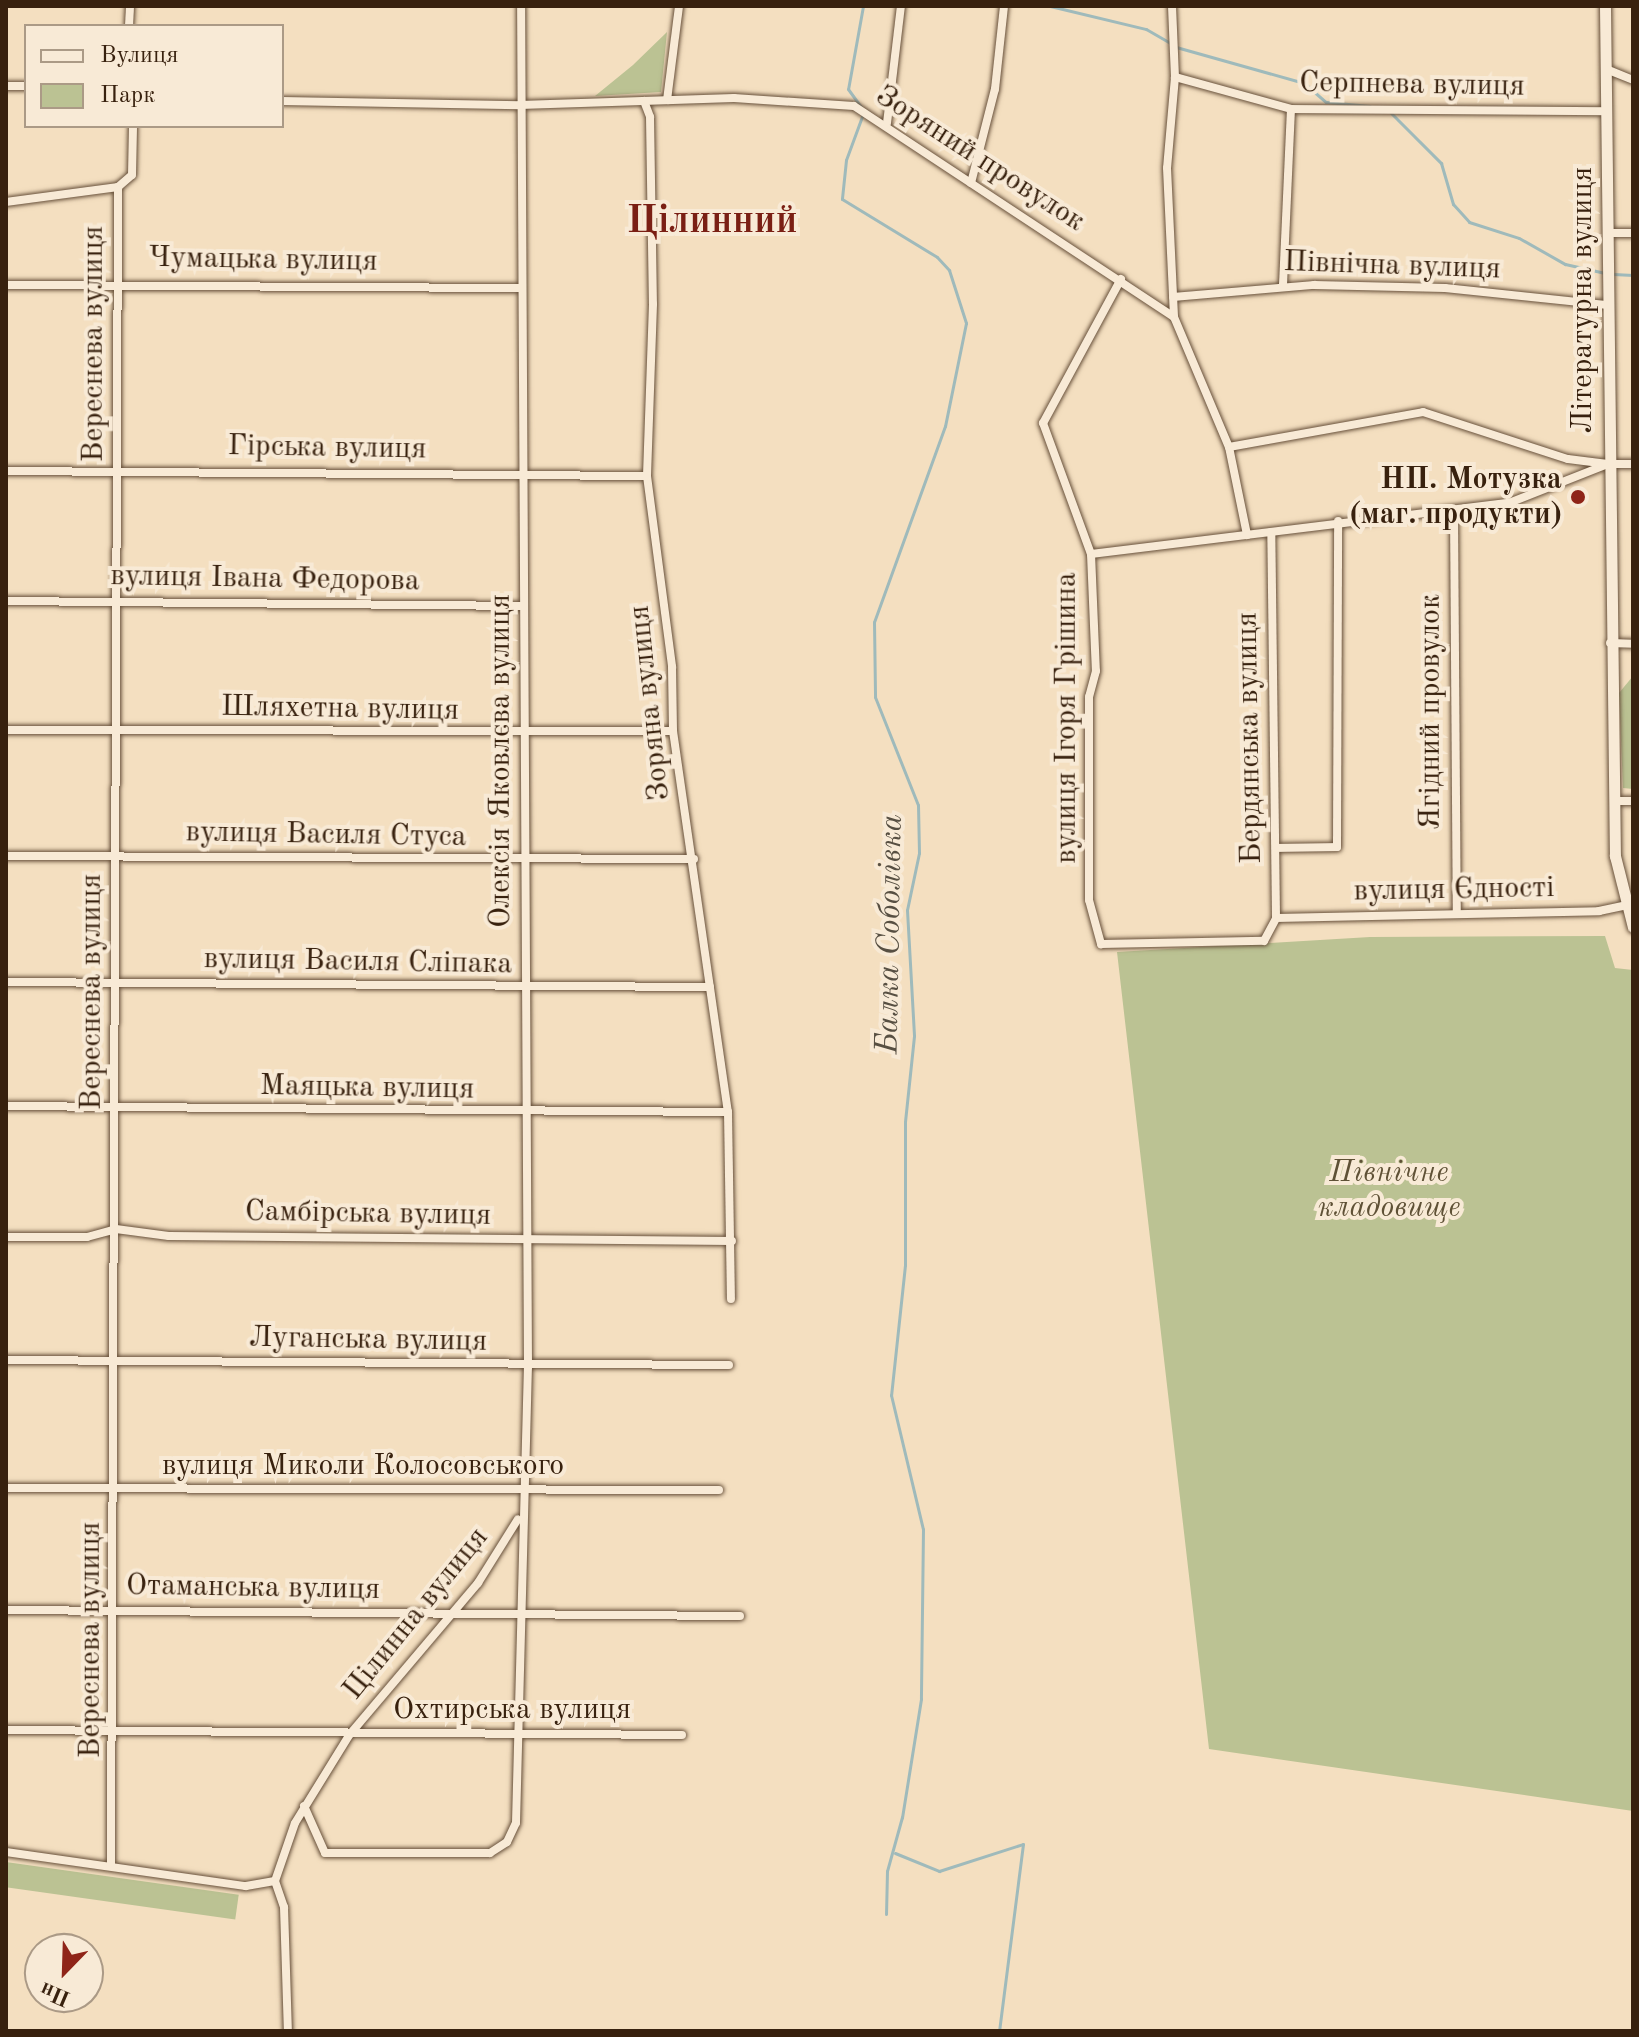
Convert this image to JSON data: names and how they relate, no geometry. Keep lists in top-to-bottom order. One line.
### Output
{"streets":{"street":["Серпнева вулиця","Зоряний провулок","Чумацька вулиця","Північна вулиця","Літературна вулиця","Вереснева вулиця","Гірська вулиця","вулиця Івана Федорова","Зоряна вулиця","Шляхетна вулиця","Ягідний провулок","вулиця Ігоря Грішина","Бердянська вулиця","Олексія Яковлєва вулиця","вулиця Василя Стуса","вулиця Єдності","вулиця Василя Сліпака","Маяцька вулиця","Самбірська вулиця","Луганська вулиця","вулиця Миколи Колосовського","Отаманська вулиця","Цілинна вулиця","Охтирська вулиця"]},"crossings":[["Серпнева вулиця","Літературна вулиця"],["Зоряний провулок","Зоряна вулиця"],["Зоряний провулок","вулиця Ігоря Грішина"],["Зоряний провулок","Олексія Яковлєва вулиця"],["Чумацька вулиця","Вереснева вулиця"],["Чумацька вулиця","Олексія Яковлєва вулиця"],["Північна вулиця","Літературна вулиця"],["Літературна вулиця","вулиця Єдності"],["Вереснева вулиця","Гірська вулиця"],["Вереснева вулиця","вулиця Івана Федорова"],["Вереснева вулиця","Шляхетна вулиця"],["Вереснева вулиця","вулиця Василя Стуса"],["Вереснева вулиця","вулиця Василя Сліпака"],["Вереснева вулиця","Маяцька вулиця"],["Вереснева вулиця","Самбірська вулиця"],["Вереснева вулиця","Луганська вулиця"],["Вереснева вулиця","вулиця Миколи Колосовського"],["Вереснева вулиця","Отаманська вулиця"],["Вереснева вулиця","Охтирська вулиця"],["Гірська вулиця","Зоряна вулиця"],["Гірська вулиця","Олексія Яковлєва вулиця"],["вулиця Івана Федорова","Олексія Яковлєва вулиця"],["Зоряна вулиця","Шляхетна вулиця"],["Зоряна вулиця","вулиця Василя Стуса"],["Зоряна вулиця","вулиця Василя Сліпака"],["Зоряна вулиця","Маяцька вулиця"],["Зоряна вулиця","Самбірська вулиця"],["Шляхетна вулиця","Олексія Яковлєва вулиця"],["Ягідний провулок","вулиця Єдності"],["вулиця Ігоря Грішина","Бердянська вулиця"],["Бердянська вулиця","вулиця Єдності"],["Олексія Яковлєва вулиця","вулиця Василя Стуса"],["Олексія Яковлєва вулиця","вулиця Василя Сліпака"],["Олексія Яковлєва вулиця","Маяцька вулиця"],["Олексія Яковлєва вулиця","Самбірська вулиця"],["Олексія Яковлєва вулиця","Луганська вулиця"],["Олексія Яковлєва вулиця","вулиця Миколи Колосовського"],["Олексія Яковлєва вулиця","Цілинна вулиця"],["Отаманська вулиця","Цілинна вулиця"],["Цілинна вулиця","Охтирська вулиця"]],"districts":["Цілинний"],"water":["Балка Соболівка"],"parks":["Північне кладовище"],"places":["НП. Мотузка (маг. продукти)"],"legend":["Вулиця","Парк"],"north":"bottom left"}
